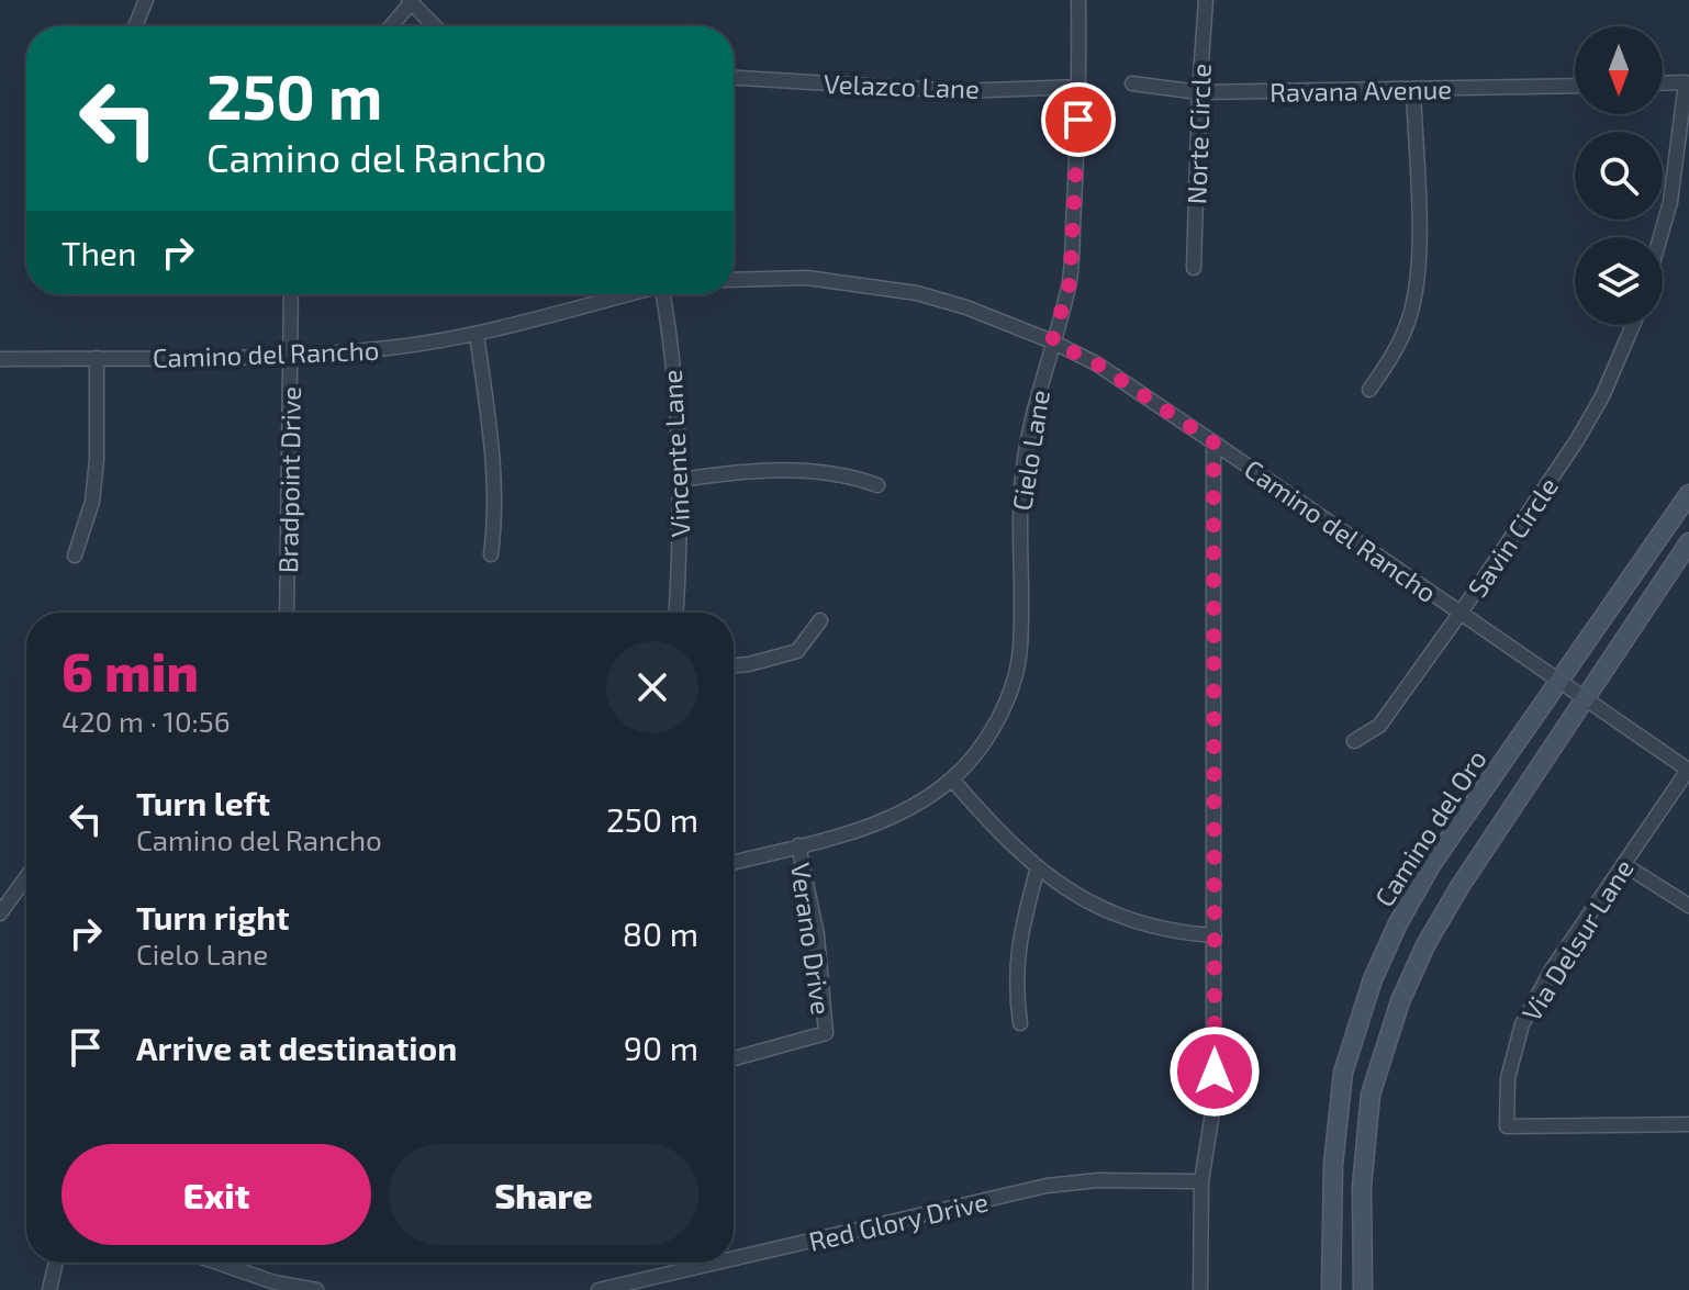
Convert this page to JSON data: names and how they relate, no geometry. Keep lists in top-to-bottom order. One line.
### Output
{"streets":{"street":["Velazco Lane","Ravana Avenue","Norte Circle","Camino del Rancho","Cielo Lane","Vincente Lane","Bradpoint Drive","Savin Circle","Camino del Oro","Verano Drive","Via Delsur Lane","Red Glory Drive"]},"crossings":[["Velazco Lane","Cielo Lane"],["Ravana Avenue","Norte Circle"],["Camino del Rancho","Cielo Lane"],["Camino del Rancho","Bradpoint Drive"],["Camino del Rancho","Savin Circle"],["Camino del Rancho","Camino del Oro"],["Camino del Rancho","Via Delsur Lane"],["Cielo Lane","Verano Drive"]],"north":"bottom","page":{"turn":["250 m","Camino del Rancho"],"then":"Then","heading":["6 min","420 m · 10:56"],"list":[{"name":"Turn left","note":"Camino del Rancho","value":"250 m"},{"name":"Turn right","note":"Cielo Lane","value":"80 m"},{"name":"Arrive at destination","value":"90 m"}],"buttons":["Exit","Share"]}}
